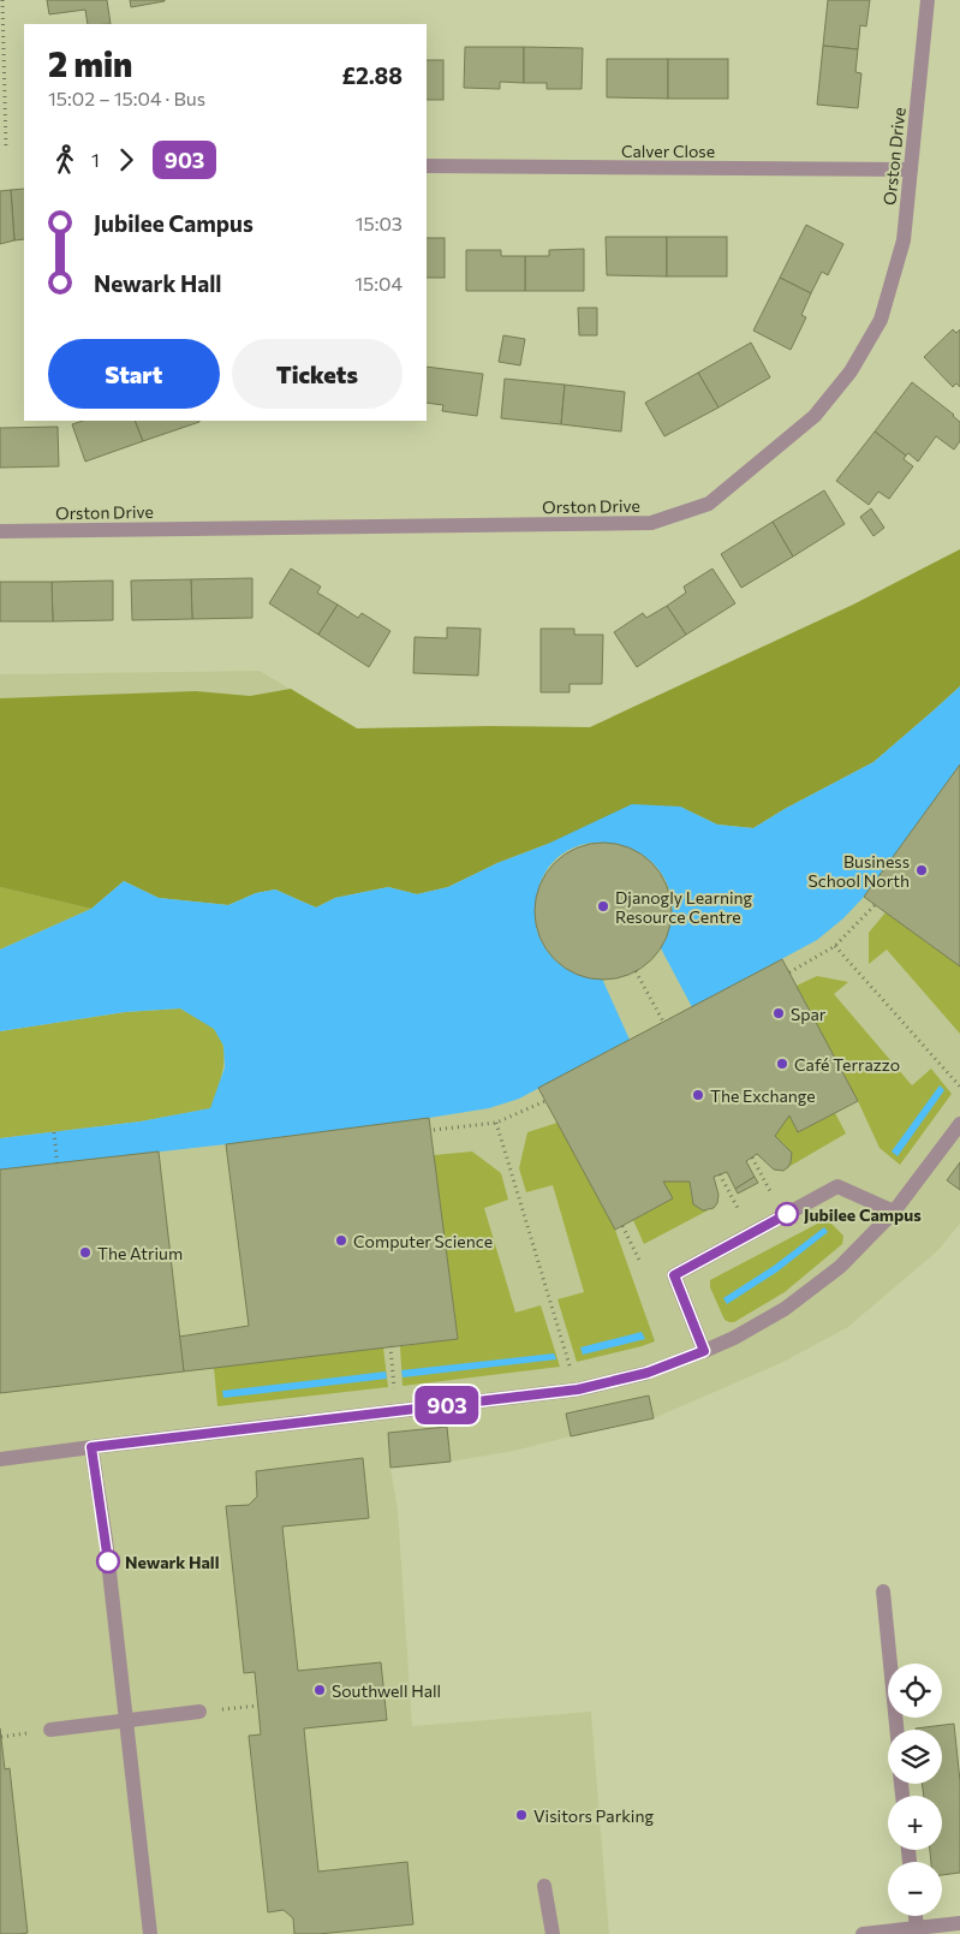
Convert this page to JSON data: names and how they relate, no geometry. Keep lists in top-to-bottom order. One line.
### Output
{"streets":{"street":["Calver Close","Orston Drive"]},"crossings":[["Calver Close","Orston Drive"]],"places":["Business School North","Djanogly Learning Resource Centre","Spar","Café Terrazzo","The Exchange","Jubilee Campus","Computer Science","The Atrium","Newark Hall","Southwell Hall","Visitors Parking"],"lines":["bus line 903"],"page":{"on_map":"903","heading":["2 min","15:02 – 15:04 · Bus","£2.88"],"legs":["1","903"],"list":[{"name":"Jubilee Campus","value":"15:03"},{"name":"Newark Hall","value":"15:04"}],"buttons":["Start","Tickets"],"map_buttons":["+","−"]}}
